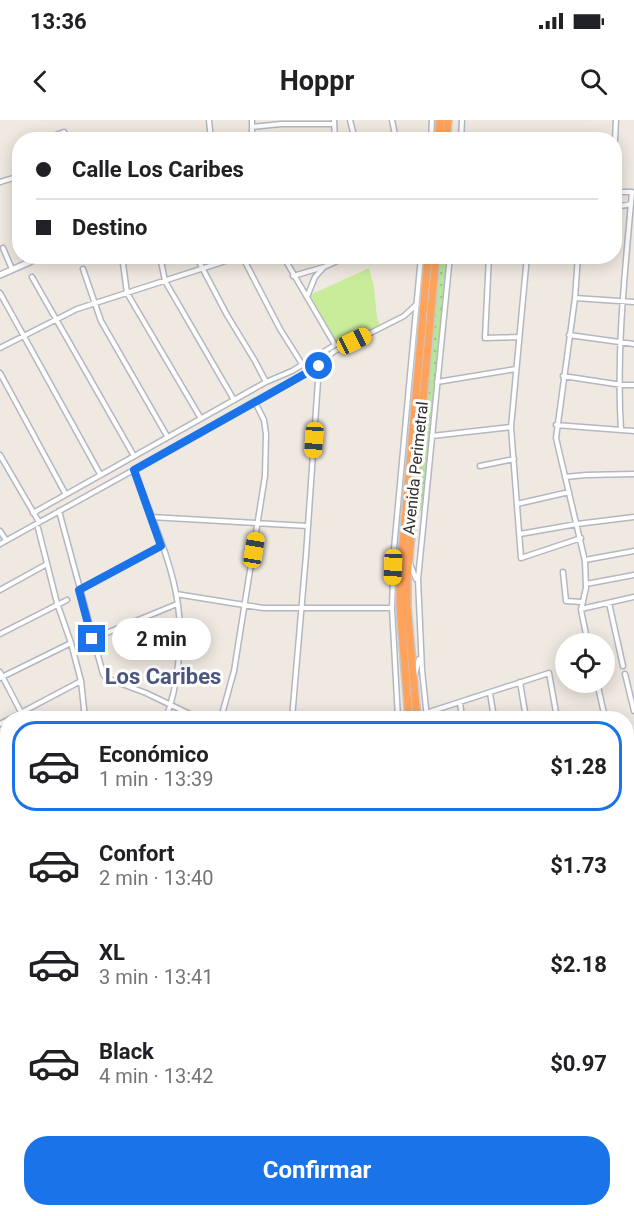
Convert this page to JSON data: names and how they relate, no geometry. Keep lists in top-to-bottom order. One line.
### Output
{"streets":{"highway":["Avenida Perimetral"]},"districts":["Los Caribes"],"page":{"status":"13:36","header":"Hoppr","banner":["Calle Los Caribes","Destino"],"bubble":"2 min","list":[{"name":"Económico","note":"1 min · 13:39","value":"$1.28"},{"name":"Confort","note":"2 min · 13:40","value":"$1.73"},{"name":"XL","note":"3 min · 13:41","value":"$2.18"},{"name":"Black","note":"4 min · 13:42","value":"$0.97"}],"buttons":"Confirmar"}}
